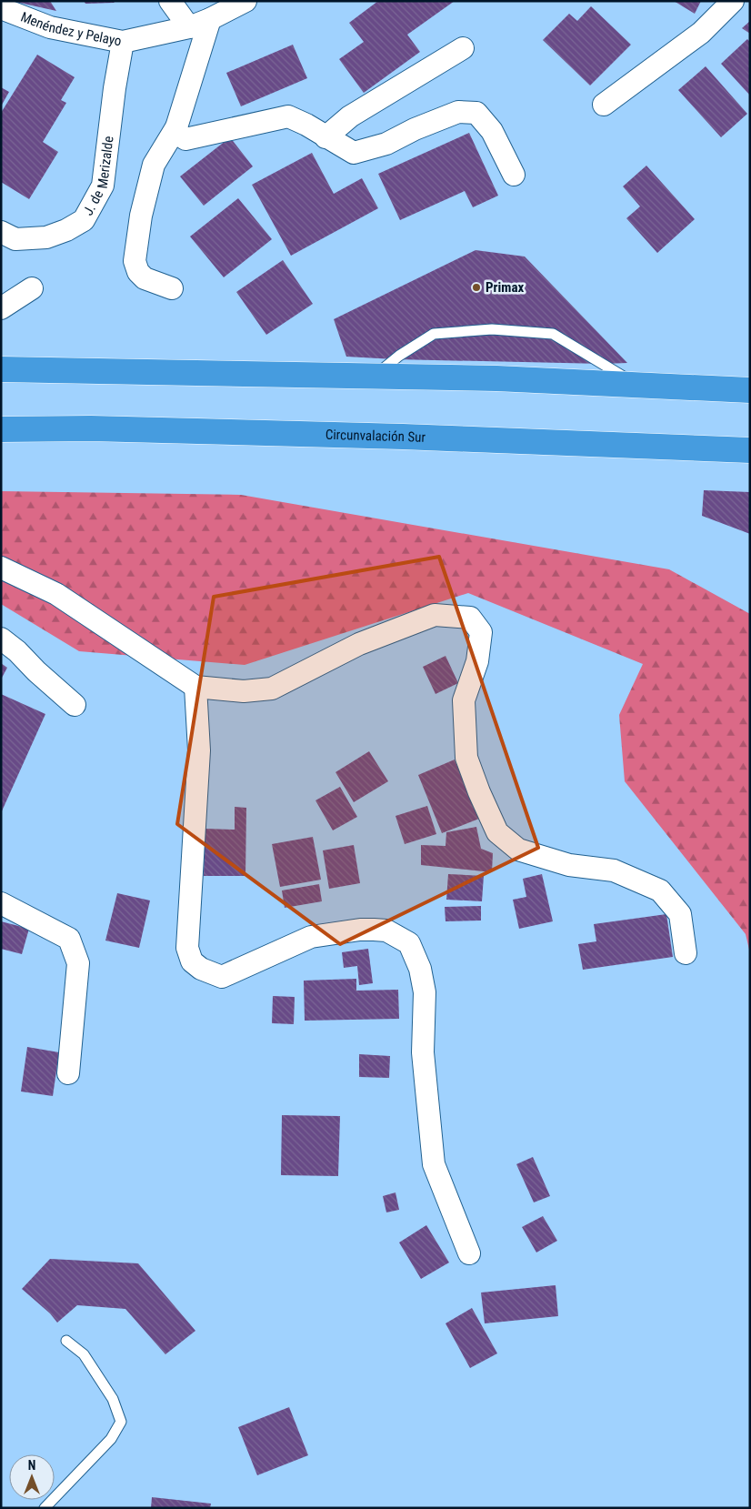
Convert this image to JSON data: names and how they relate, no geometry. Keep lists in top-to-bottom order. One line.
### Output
{"streets":{"highway":["Circunvalación Sur"],"street":["Menéndez y Pelayo","J. de Merizalde"]},"crossings":[["Menéndez y Pelayo","J. de Merizalde"]],"places":["Primax"],"north":"top"}
